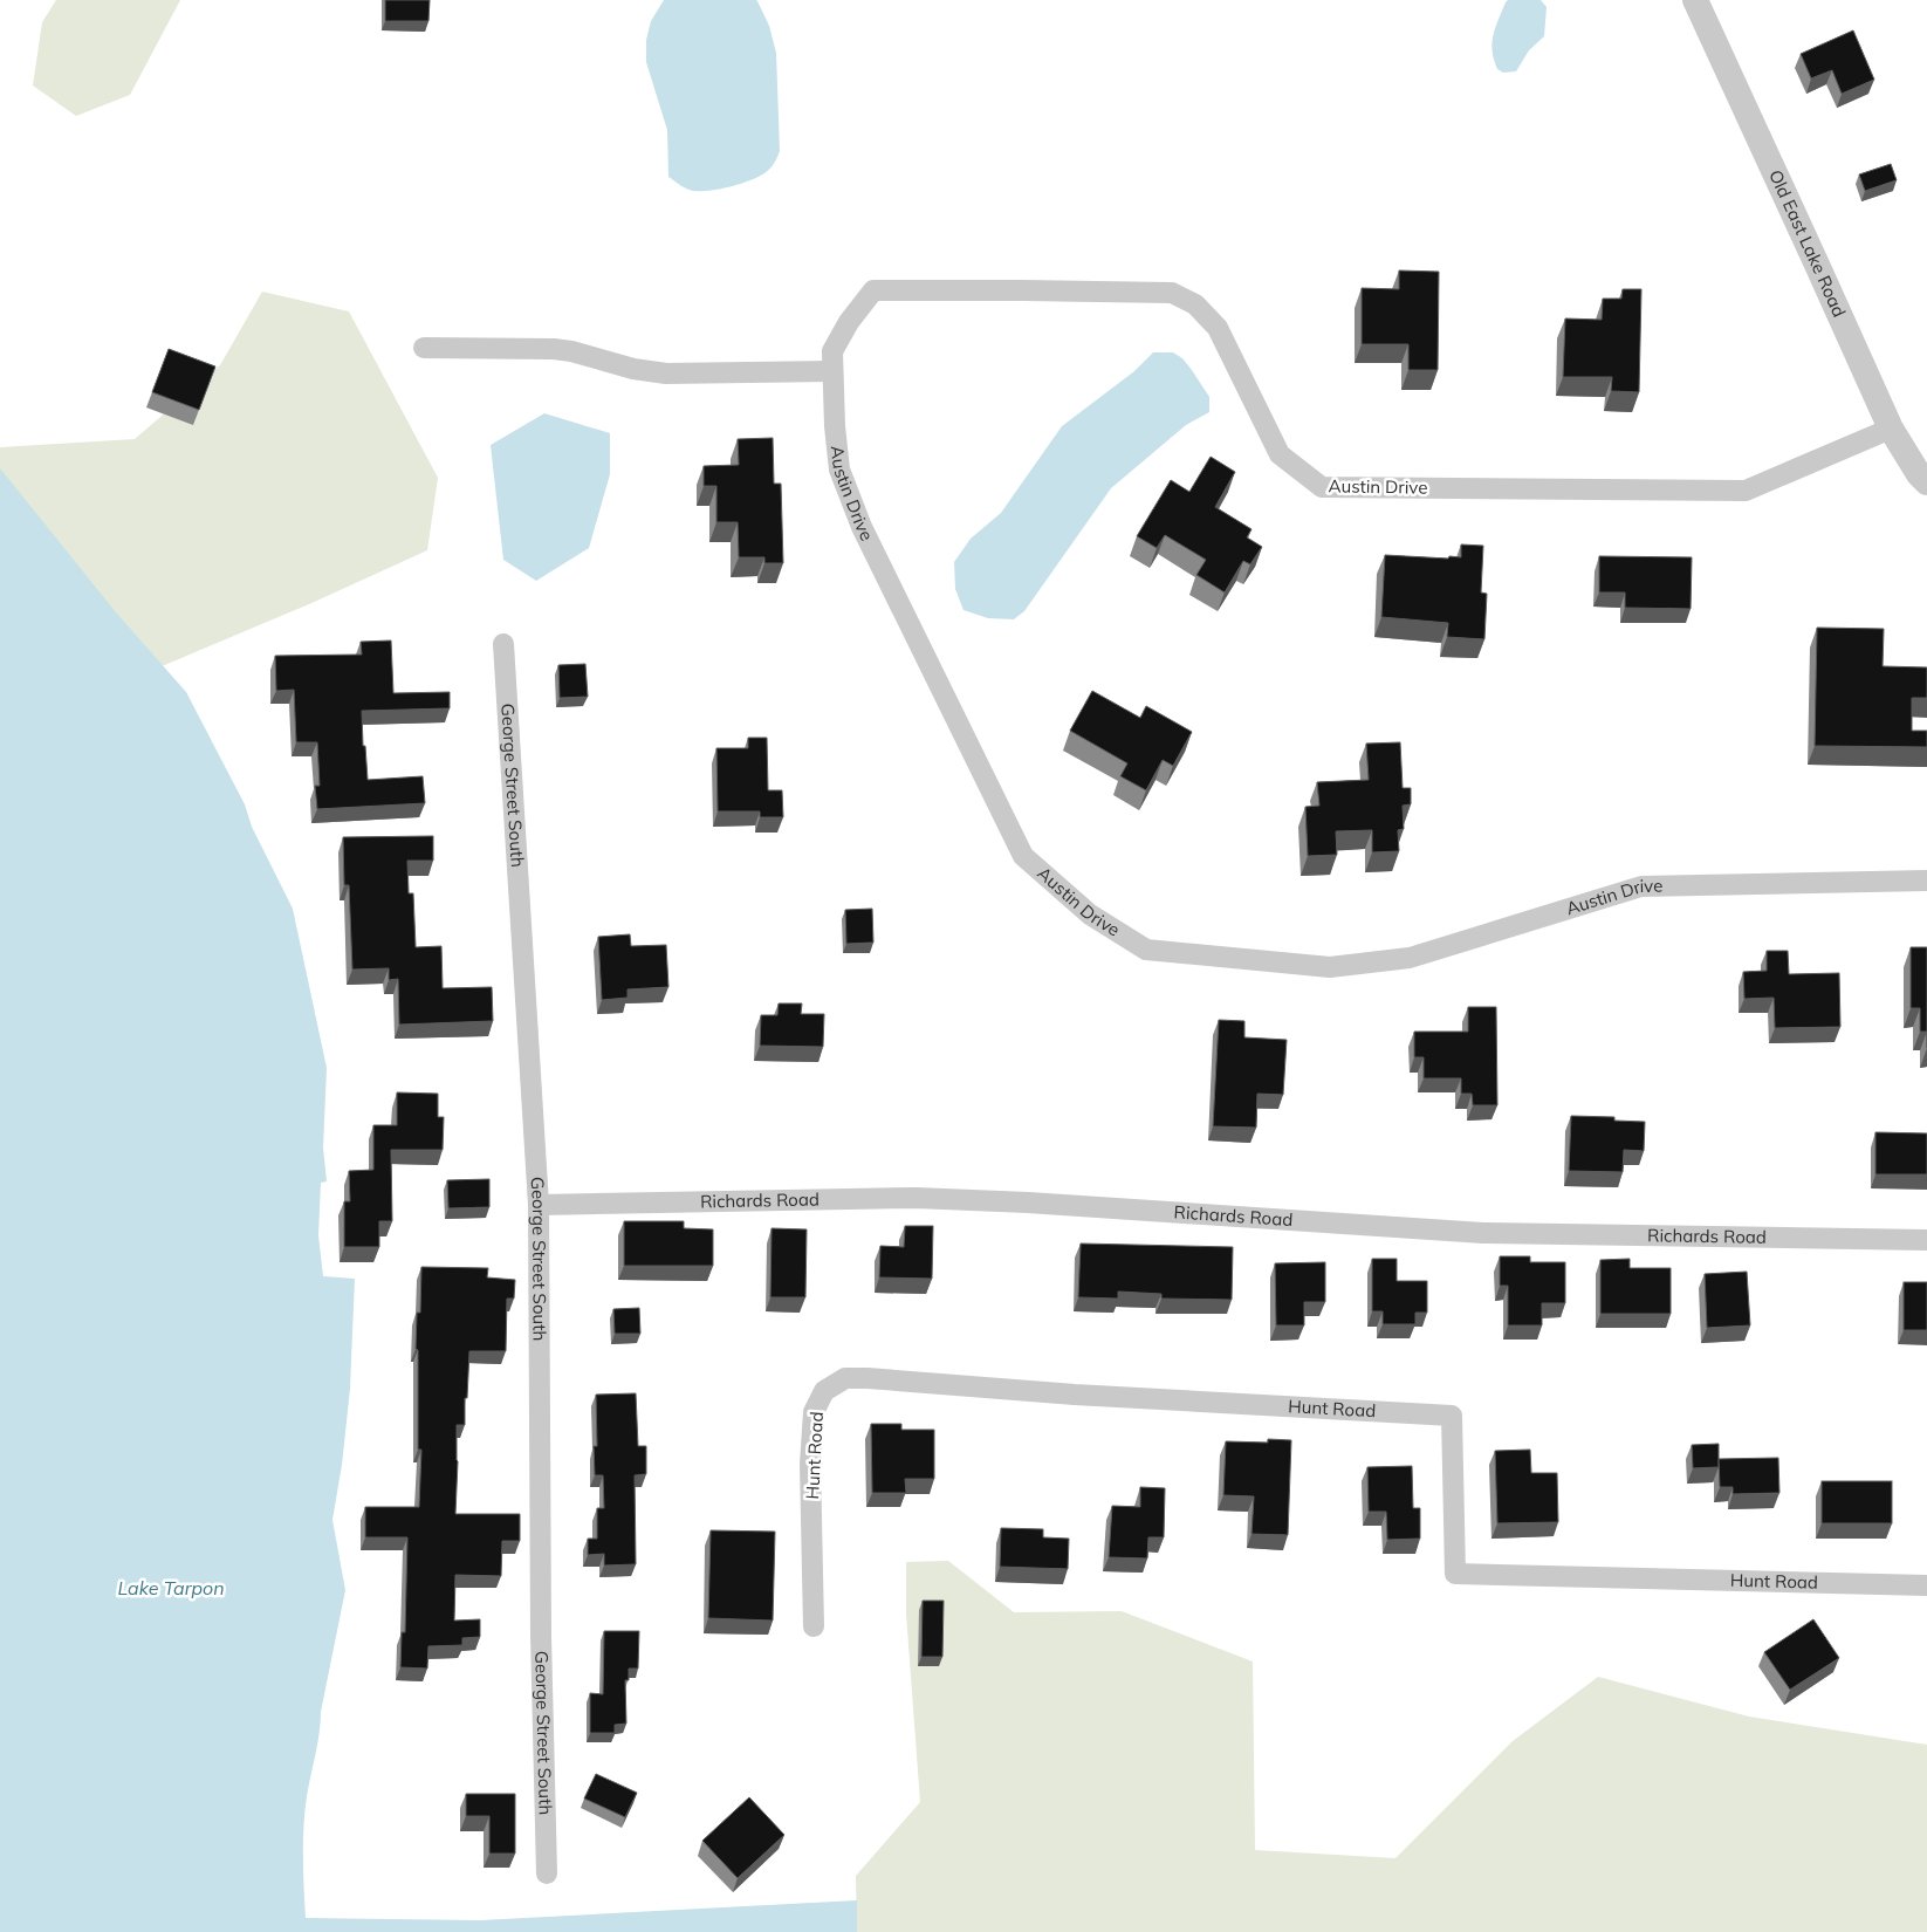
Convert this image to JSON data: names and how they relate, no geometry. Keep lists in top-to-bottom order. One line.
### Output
{"streets":{"street":["Old East Lake Road","Austin Drive","George Street South","Richards Road","Hunt Road"]},"crossings":[["Old East Lake Road","Austin Drive"],["George Street South","Richards Road"]],"water":["Lake Tarpon"]}
